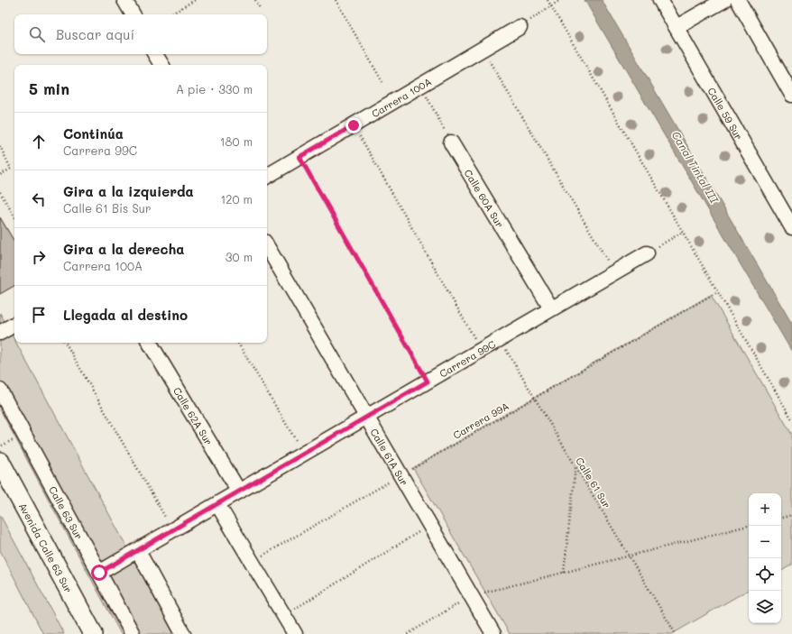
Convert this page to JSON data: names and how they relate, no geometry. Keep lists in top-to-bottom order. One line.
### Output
{"streets":{"main road":["Avenida Calle 63 Sur"],"street":["Carrera 100A","Calle 59 Sur","Calle 60A Sur","Carrera 99C","Calle 62A Sur","Calle 61A Sur","Calle 63 Sur"],"path":["Carrera 99A","Calle 61 Sur"]},"crossings":[["Calle 60A Sur","Carrera 99C"],["Carrera 99C","Calle 62A Sur"],["Carrera 99C","Calle 61A Sur"],["Carrera 99C","Calle 61 Sur"],["Carrera 99C","Calle 63 Sur"],["Carrera 99A","Calle 61A Sur"],["Carrera 99A","Calle 61 Sur"]],"water":["Canal Tintal III"],"page":{"search":"Buscar aquí","heading":["5 min","A pie · 330 m"],"list":[["Continúa","Carrera 99C","180 m"],["Gira a la izquierda","Calle 61 Bis Sur","120 m"],["Gira a la derecha","Carrera 100A","30 m"],"Llegada al destino"],"map_buttons":["+","−"]}}
